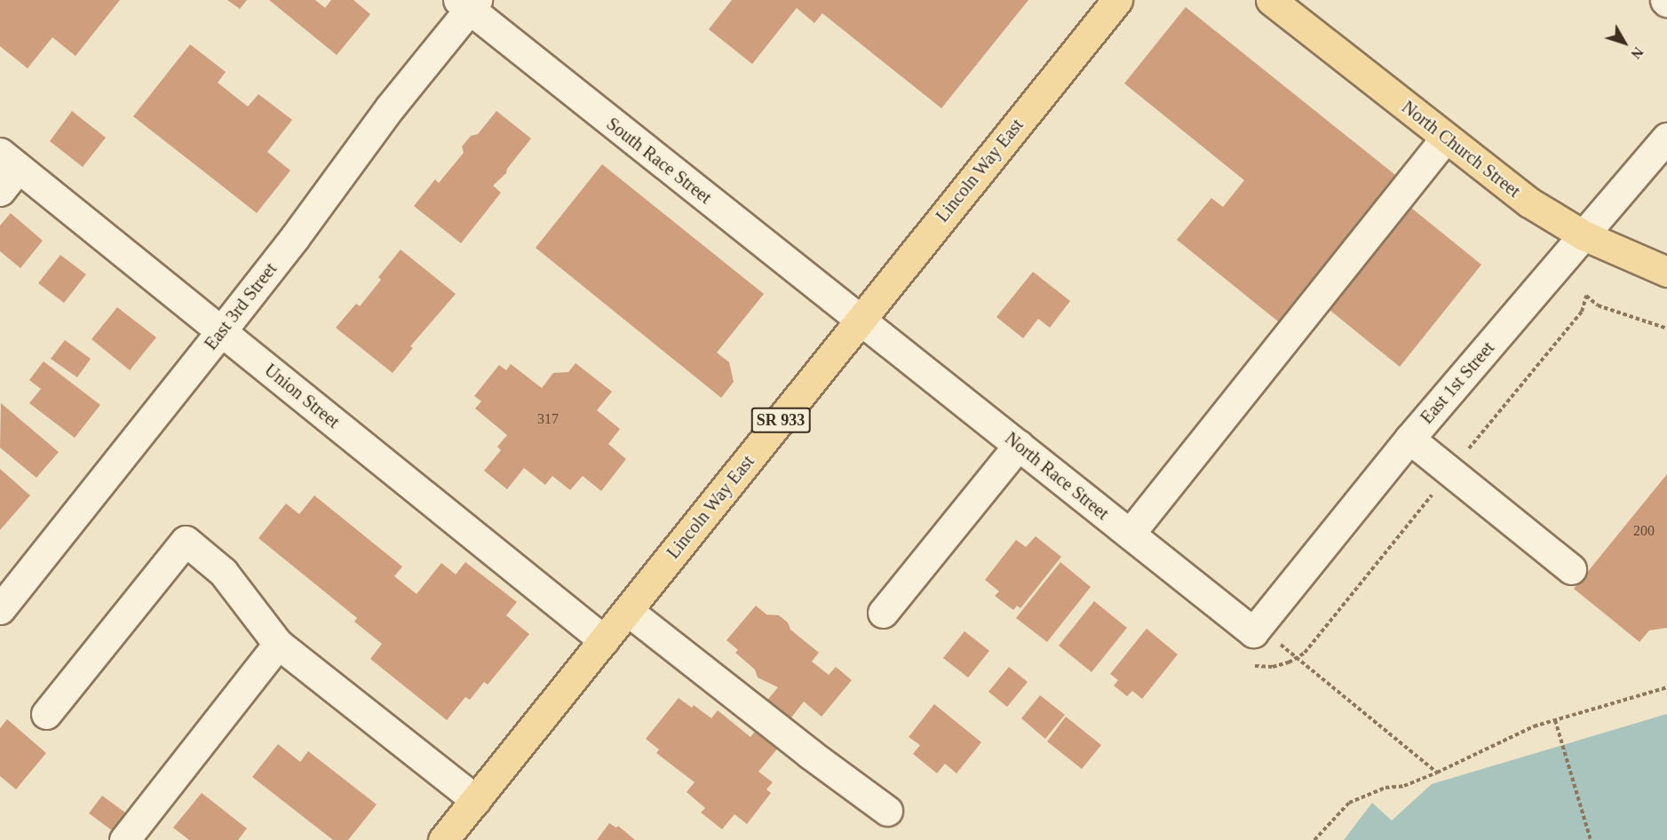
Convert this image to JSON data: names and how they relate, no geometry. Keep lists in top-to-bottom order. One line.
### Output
{"streets":{"main road":["North Church Street","Lincoln Way East","SR 933"],"street":["South Race Street","East 3rd Street","East 1st Street","Union Street","North Race Street"]},"crossings":[["North Church Street","East 1st Street"],["South Race Street","Lincoln Way East"],["South Race Street","East 3rd Street"],["South Race Street","North Race Street"],["Lincoln Way East","Union Street"],["Lincoln Way East","North Race Street"],["East 3rd Street","Union Street"],["East 1st Street","North Race Street"]],"house_numbers":["317","200"],"north":"bottom right"}
